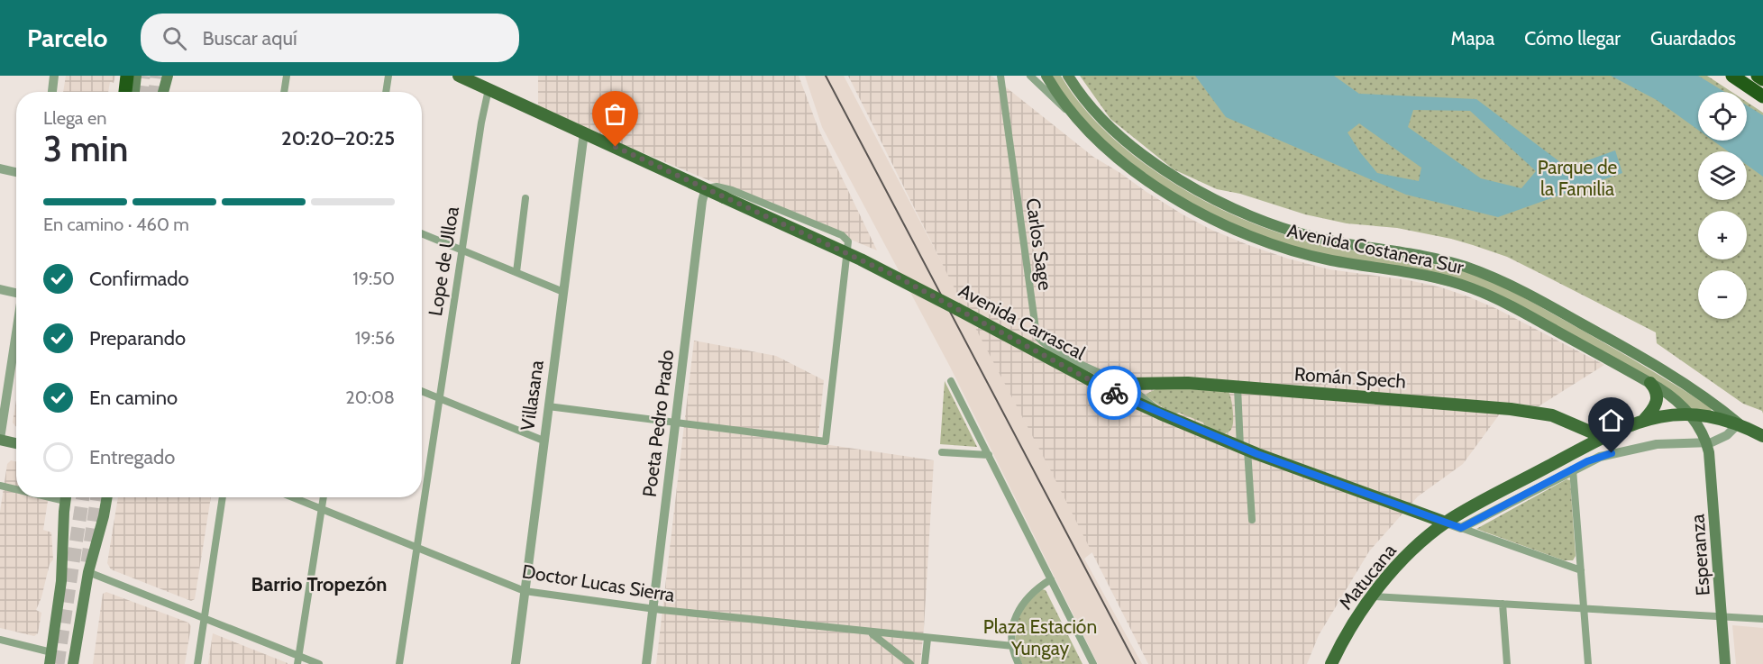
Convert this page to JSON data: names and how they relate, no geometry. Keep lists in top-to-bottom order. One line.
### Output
{"streets":{"main road":["Avenida Costanera Sur","Avenida Carrascal","Román Spech","Esperanza","Matucana"],"street":["Carlos Sage","Lope de Ulloa","Villasana","Poeta Pedro Prado","Doctor Lucas Sierra"]},"crossings":[["Carlos Sage","Avenida Carrascal"],["Carlos Sage","Román Spech"],["Avenida Costanera Sur","Esperanza"],["Avenida Costanera Sur","Matucana"],["Lope de Ulloa","Avenida Carrascal"],["Lope de Ulloa","Doctor Lucas Sierra"],["Avenida Carrascal","Román Spech"],["Avenida Carrascal","Villasana"],["Avenida Carrascal","Poeta Pedro Prado"],["Avenida Carrascal","Matucana"],["Román Spech","Matucana"],["Villasana","Doctor Lucas Sierra"],["Poeta Pedro Prado","Doctor Lucas Sierra"]],"districts":["Barrio Tropezón"],"parks":["Parque de la Familia","Plaza Estación Yungay"],"page":{"header":"Parcelo","search":"Buscar aquí","nav":["Mapa","Cómo llegar","Guardados"],"map_buttons":["+","−"],"heading":["3 min","Llega en","20:20–20:25"],"bar":"En camino · 460 m","list":[["Confirmado","19:50"],["Preparando","19:56"],["En camino","20:08"],"Entregado"]}}
